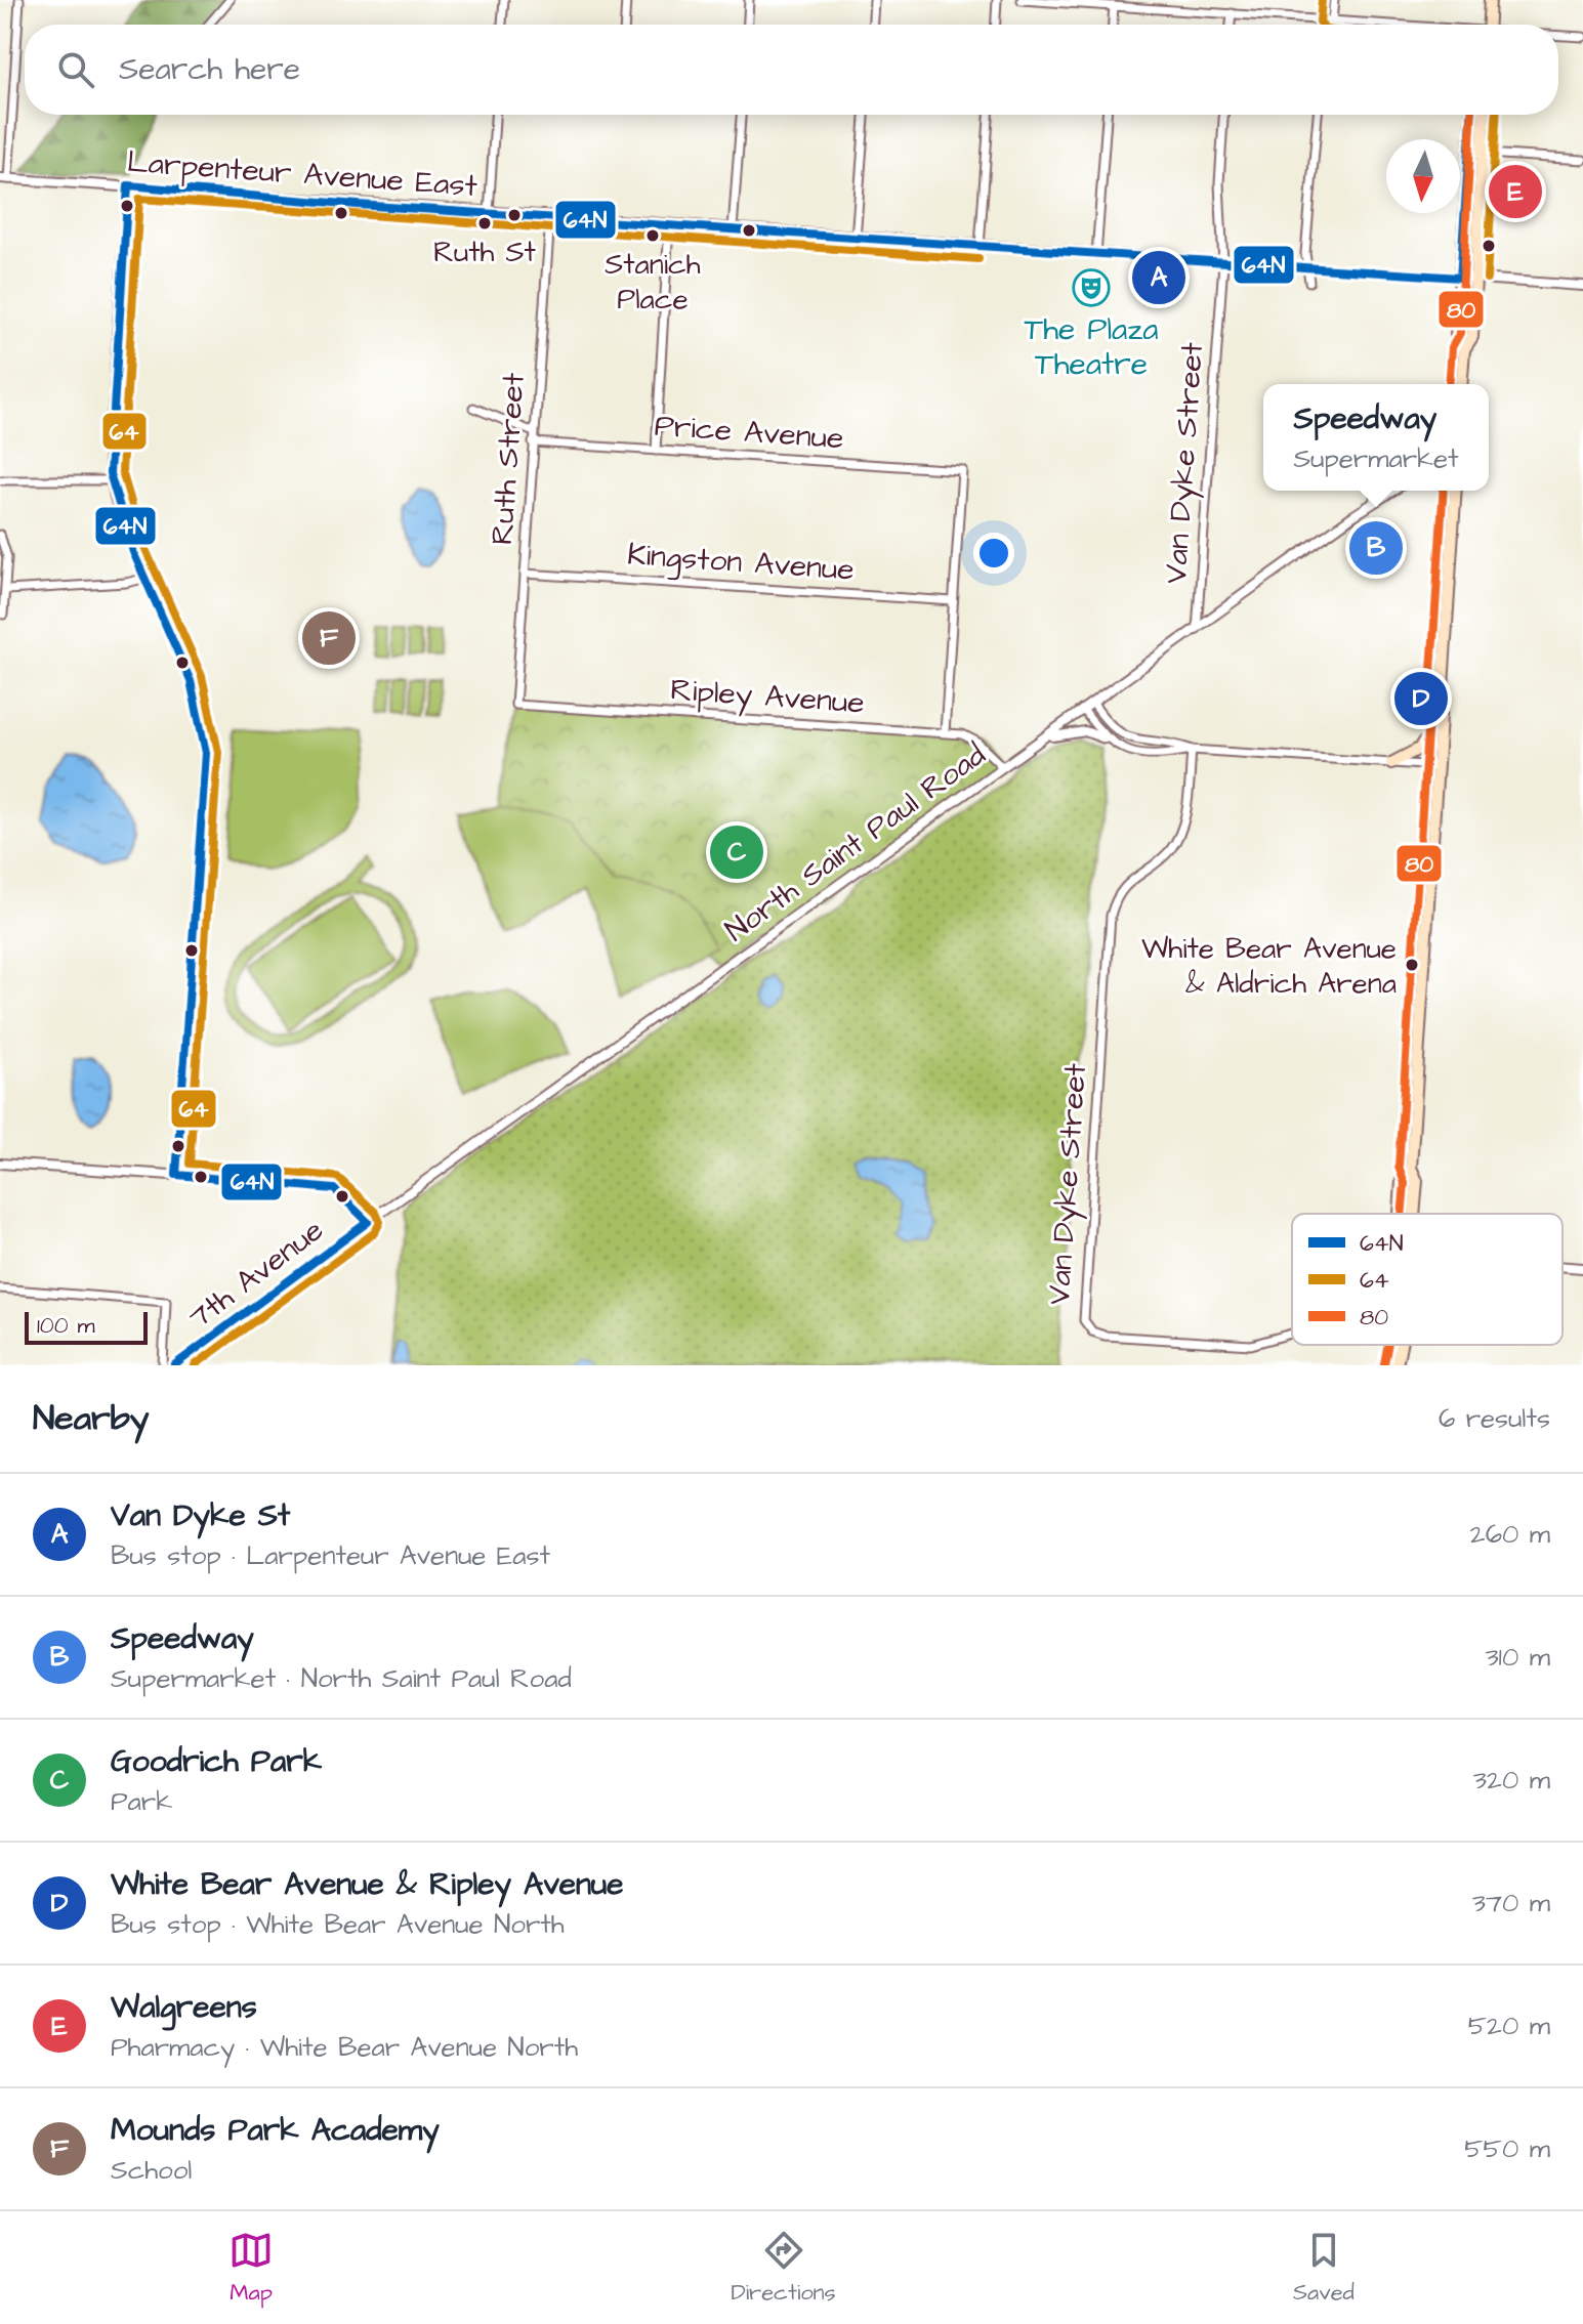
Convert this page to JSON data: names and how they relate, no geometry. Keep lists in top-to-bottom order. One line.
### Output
{"streets":{"street":["Larpenteur Avenue East","Price Avenue","Ruth Street","Van Dyke Street","Kingston Avenue","Ripley Avenue","North Saint Paul Road","7th Avenue"]},"crossings":[["Larpenteur Avenue East","Ruth Street"],["Larpenteur Avenue East","Van Dyke Street"],["Price Avenue","Ruth Street"],["Price Avenue","Kingston Avenue"],["Ruth Street","Kingston Avenue"],["Ruth Street","Ripley Avenue"],["Van Dyke Street","North Saint Paul Road"],["Ripley Avenue","North Saint Paul Road"],["North Saint Paul Road","7th Avenue"]],"places":{"other":["Ruth St","Stanich Place","White Bear Avenue & Aldrich Arena"],"theatre":["The Plaza Theatre"]},"lines":["transit line 64","transit line 64N","transit line 80"],"legend":["64N","64","80"],"scale_bar":"100 m","north":"bottom","page":{"search":"Search here","pins":["E","A","B","F","D","C"],"popup":["Speedway","Supermarket"],"scale":"100 m","heading":["Nearby","6 results"],"list":[{"mark":"A","name":"Van Dyke St","note":"Bus stop · Larpenteur Avenue East","value":"260 m"},{"mark":"B","name":"Speedway","note":"Supermarket · North Saint Paul Road","value":"310 m"},{"mark":"C","name":"Goodrich Park","note":"Park","value":"320 m"},{"mark":"D","name":"White Bear Avenue & Ripley Avenue","note":"Bus stop · White Bear Avenue North","value":"370 m"},{"mark":"E","name":"Walgreens","note":"Pharmacy · White Bear Avenue North","value":"520 m"},{"mark":"F","name":"Mounds Park Academy","note":"School","value":"550 m"}],"nav":["Map","Directions","Saved"]}}
